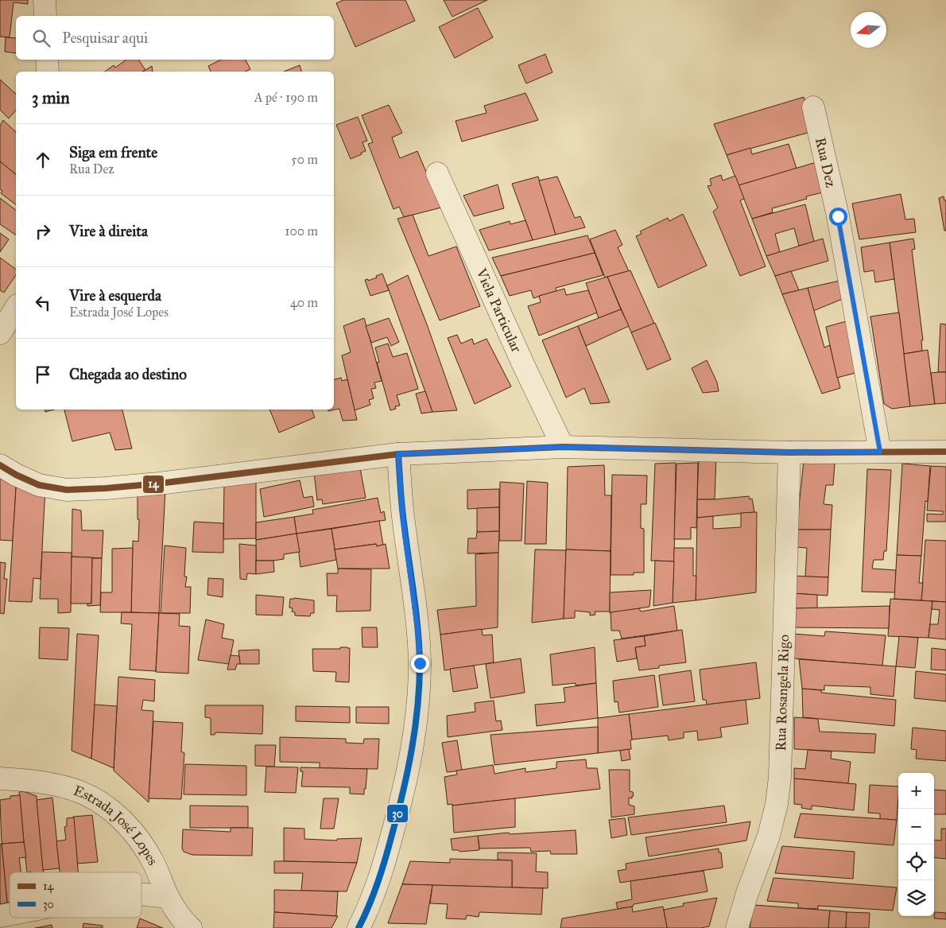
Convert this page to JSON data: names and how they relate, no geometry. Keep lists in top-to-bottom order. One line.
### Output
{"streets":{"street":["Rua Dez","Viela Particular","Rua Rosangela Rigo","Estrada José Lopes"]},"lines":["transit line 14","transit line 30"],"legend":["14","30"],"north":"left","page":{"search":"Pesquisar aqui","heading":["3 min","A pé · 190 m"],"list":[["Siga em frente","Rua Dez","50 m"],["Vire à direita","100 m"],["Vire à esquerda","Estrada José Lopes","40 m"],"Chegada ao destino"],"map_buttons":["+","−"]}}
